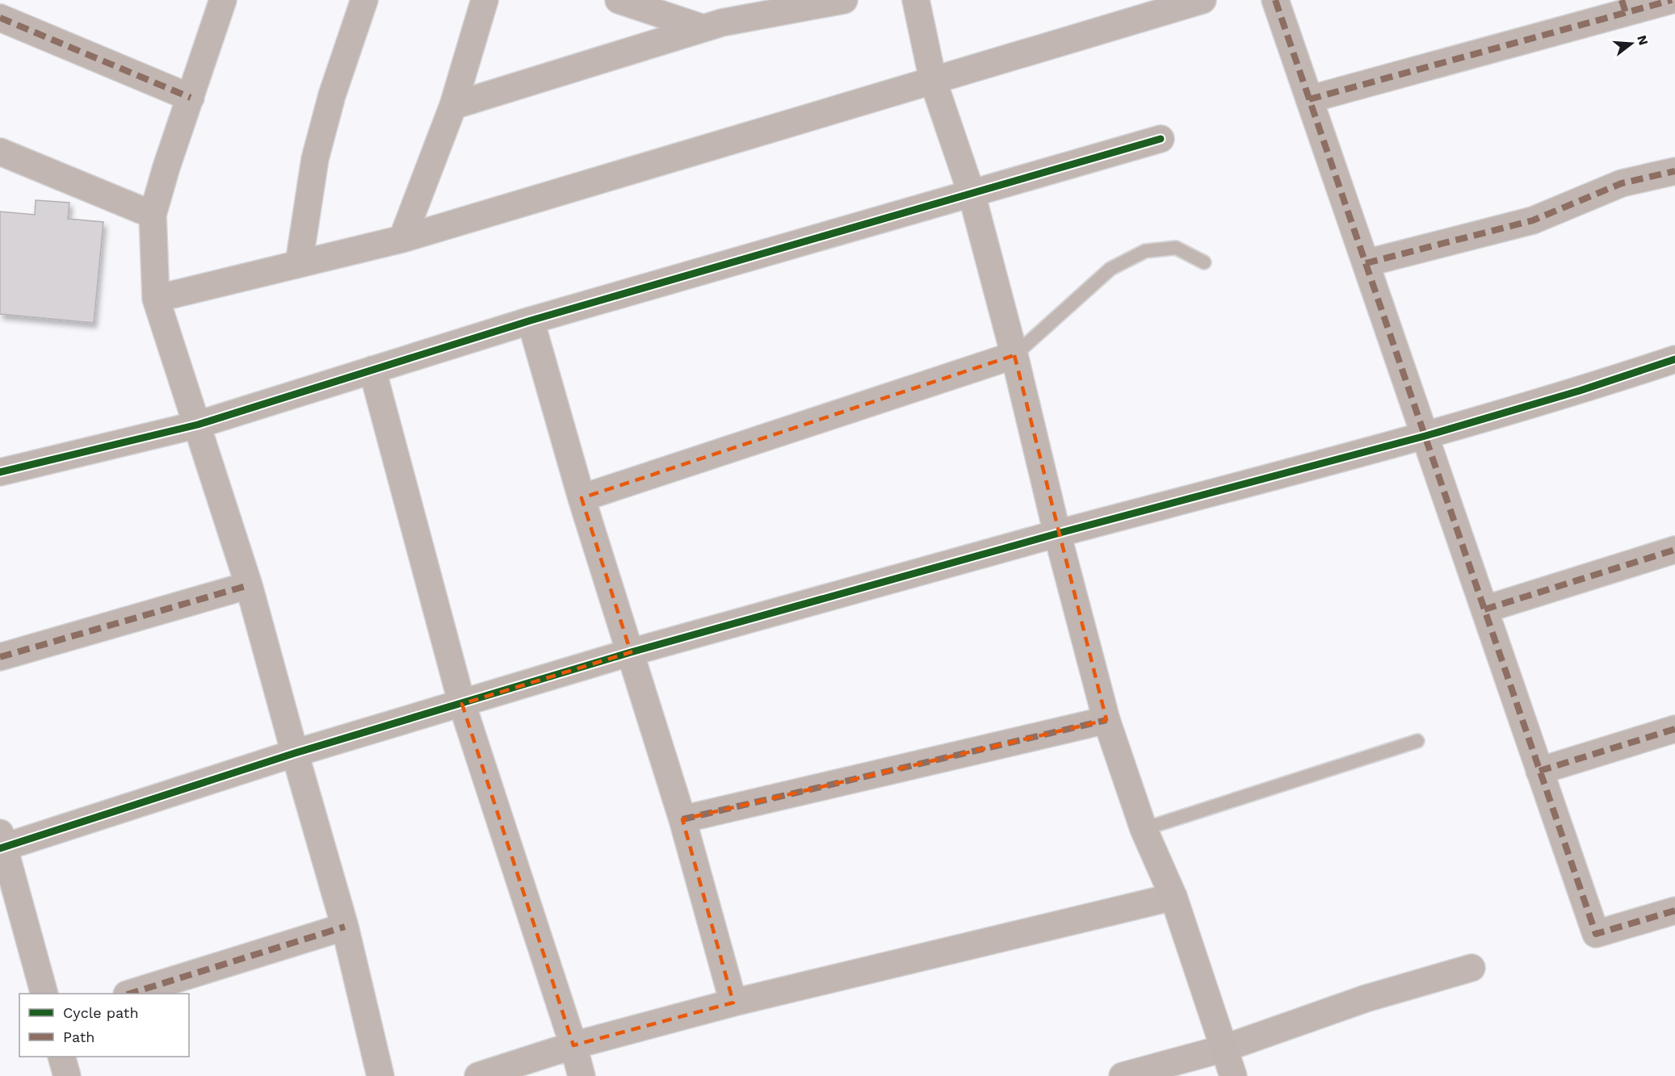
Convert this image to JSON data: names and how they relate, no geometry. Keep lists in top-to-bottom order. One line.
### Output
{"legend":["Cycle path","Path"],"north":"right"}
